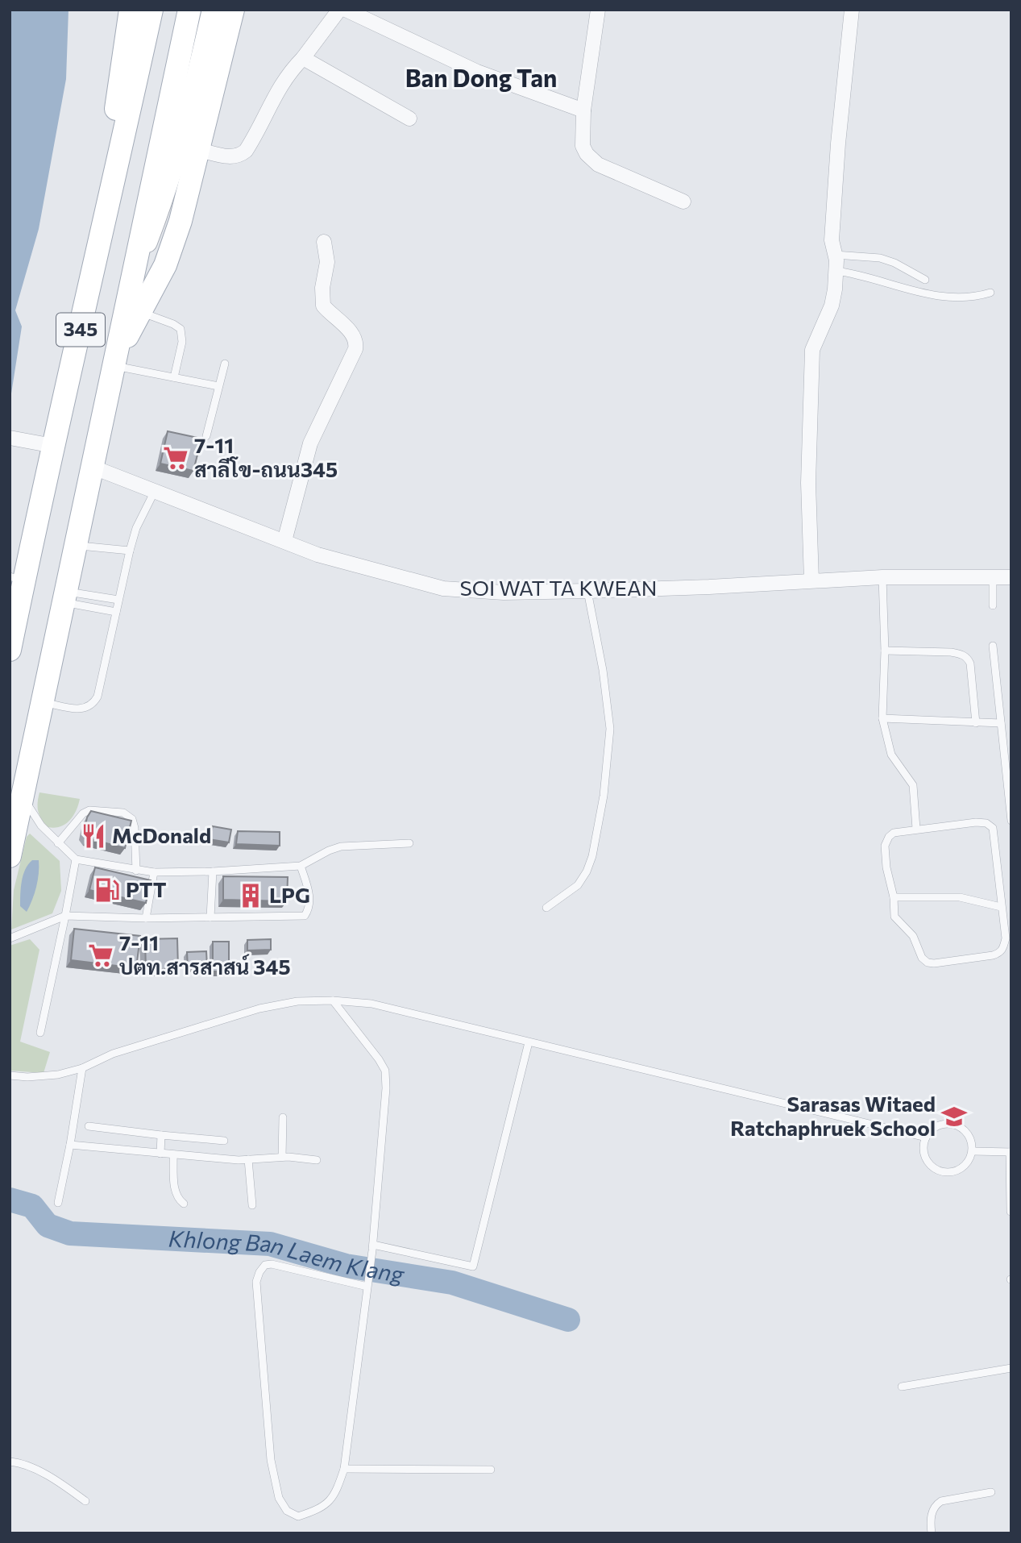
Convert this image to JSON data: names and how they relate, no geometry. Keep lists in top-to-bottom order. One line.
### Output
{"streets":{"main road":["345"],"street":["SOI WAT TA KWEAN"]},"crossings":[["345","SOI WAT TA KWEAN"]],"districts":["Ban Dong Tan"],"water":["Khlong Ban Laem Klang"],"places":{"supermarket":["7-11 สาลีโข-ถนน345","7-11 ปตท.สารสาสน์ 345"],"restaurant":["McDonald"],"fuel station":["PTT"],"building":["LPG"],"school or university":["Sarasas Witaed Ratchaphruek School"]}}
